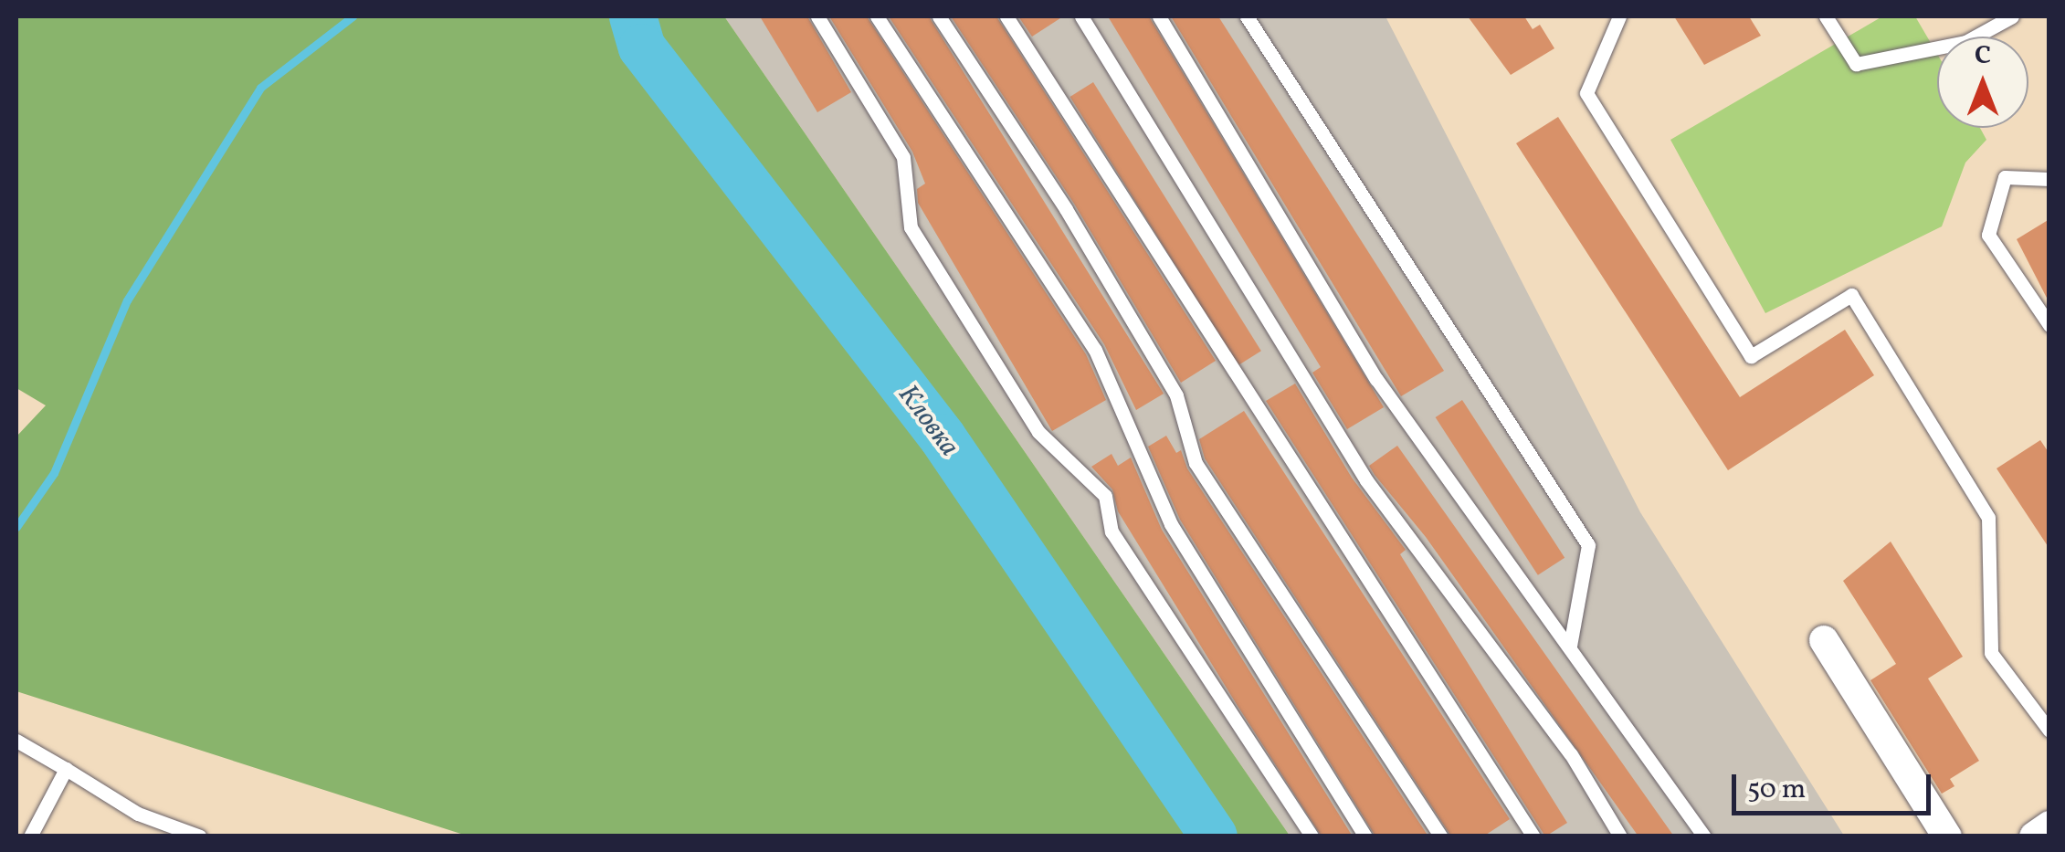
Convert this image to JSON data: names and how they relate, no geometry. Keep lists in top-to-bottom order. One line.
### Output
{"water":["Кловка"],"scale_bar":"50 m","north":"top"}
